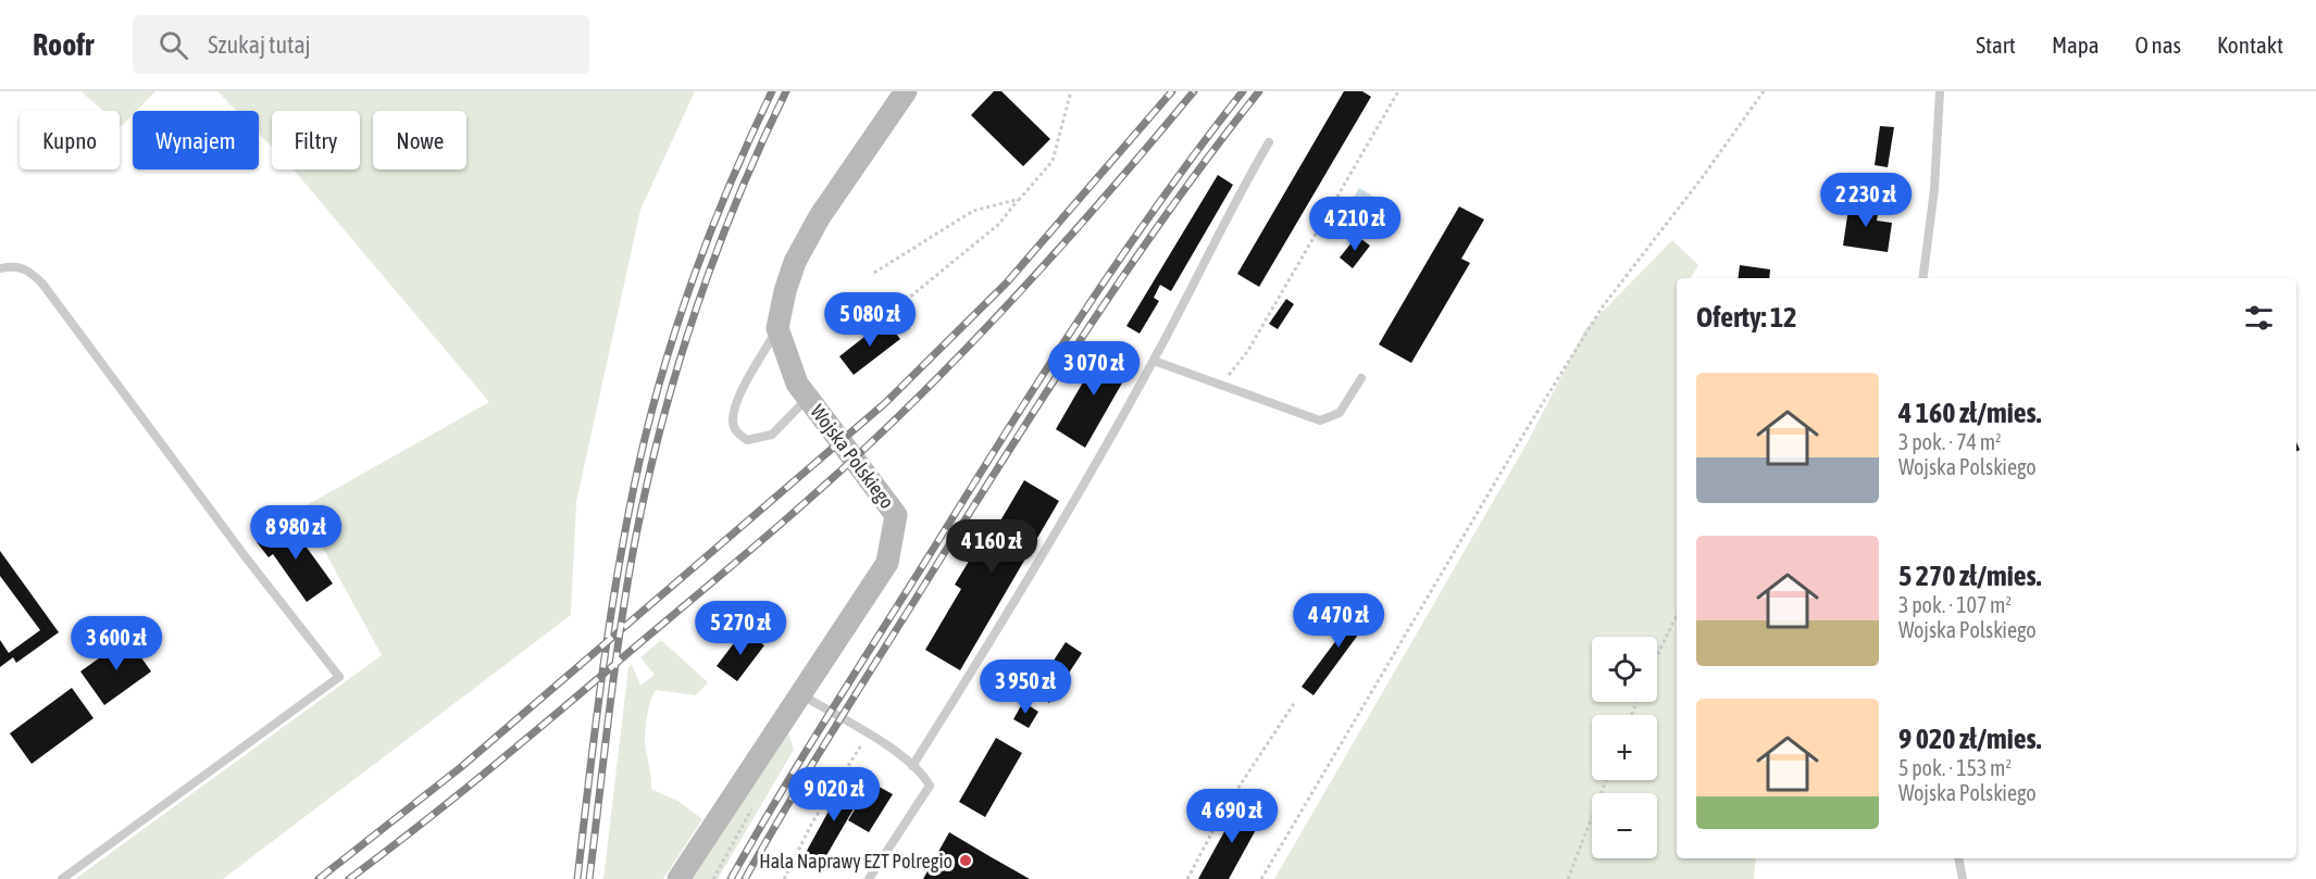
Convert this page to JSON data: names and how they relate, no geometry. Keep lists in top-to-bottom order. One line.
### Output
{"streets":{"street":["Wojska Polskiego"]},"places":["Hala Naprawy EZT Polregio"],"page":{"header":"Roofr","search":"Szukaj tutaj","nav":["Start","Mapa","O nas","Kontakt"],"chip":["Kupno","Wynajem","Filtry","Nowe"],"price":["2 230 zł","4 210 zł","5 080 zł","3 070 zł","8 980 zł","4 160 zł","4 470 zł","5 270 zł","3 600 zł","3 950 zł","9 020 zł","4 690 zł"],"heading":"Oferty: 12","list":[{"name":"4 160 zł/mies.","note":"3 pok. · 74 m² · Wojska Polskiego"},{"name":"5 270 zł/mies.","note":"3 pok. · 107 m² · Wojska Polskiego"},{"name":"9 020 zł/mies.","note":"5 pok. · 153 m² · Wojska Polskiego"}],"map_buttons":["+","−"]}}
